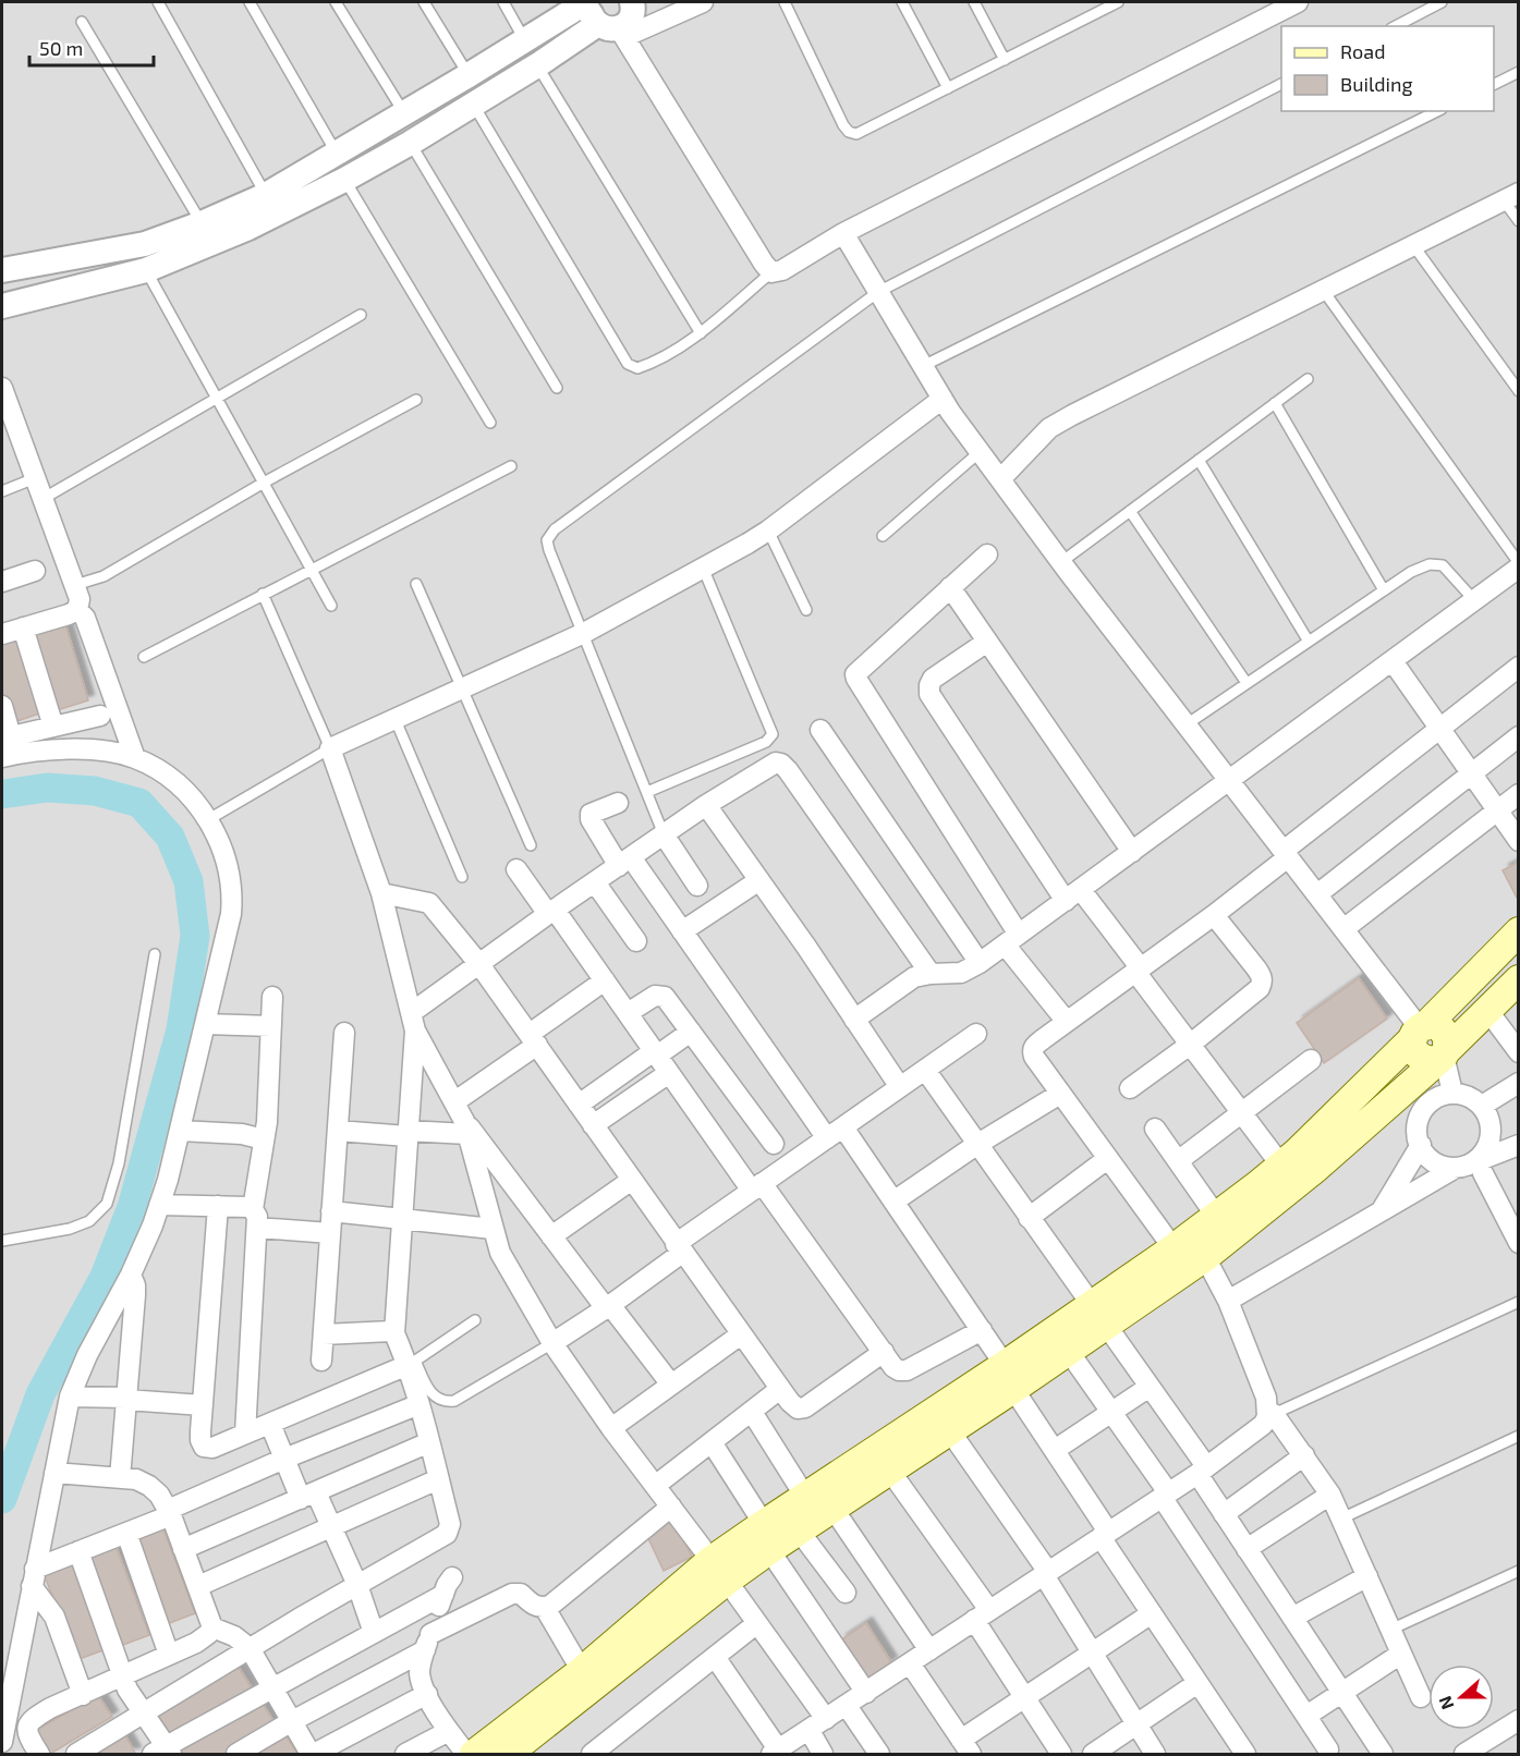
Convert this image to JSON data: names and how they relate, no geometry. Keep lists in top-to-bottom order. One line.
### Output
{"legend":["Road","Building"],"scale_bar":"50 m","north":"left"}
